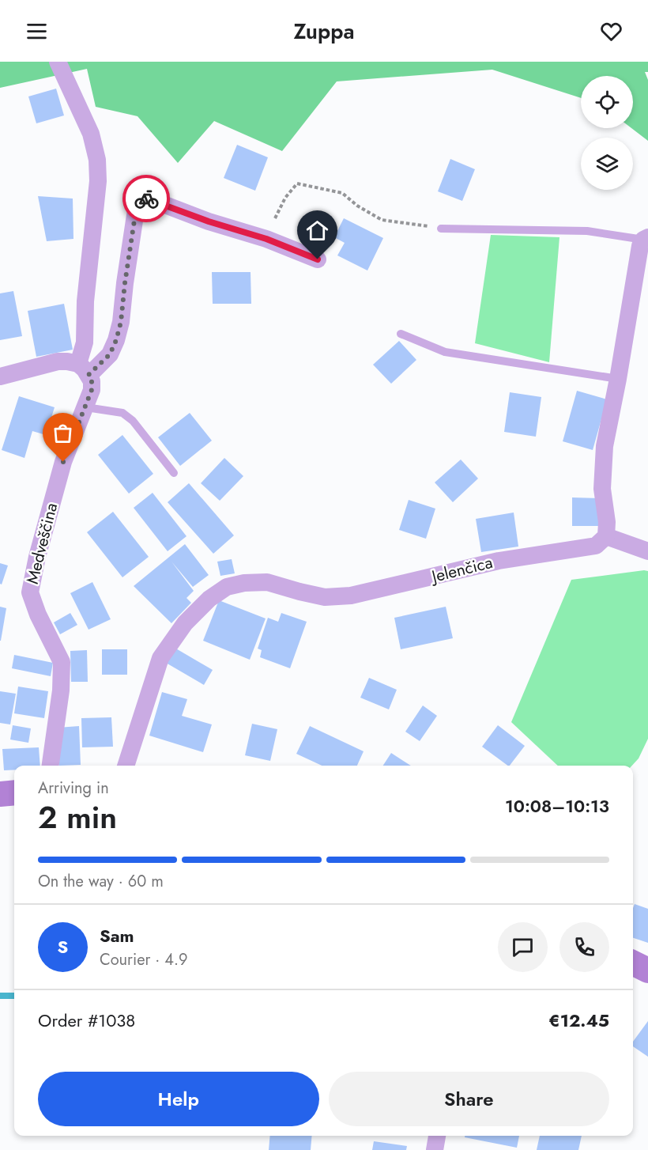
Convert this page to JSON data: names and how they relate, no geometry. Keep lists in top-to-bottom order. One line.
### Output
{"streets":{"street":["Medveščina","Jelenčica"]},"page":{"header":"Zuppa","heading":["2 min","Arriving in","10:08–10:13"],"panel":["Sam","Courier · 4.9","Order #1038","€12.45"],"bar":"On the way · 60 m","round":"S","buttons":["Help","Share"]}}
